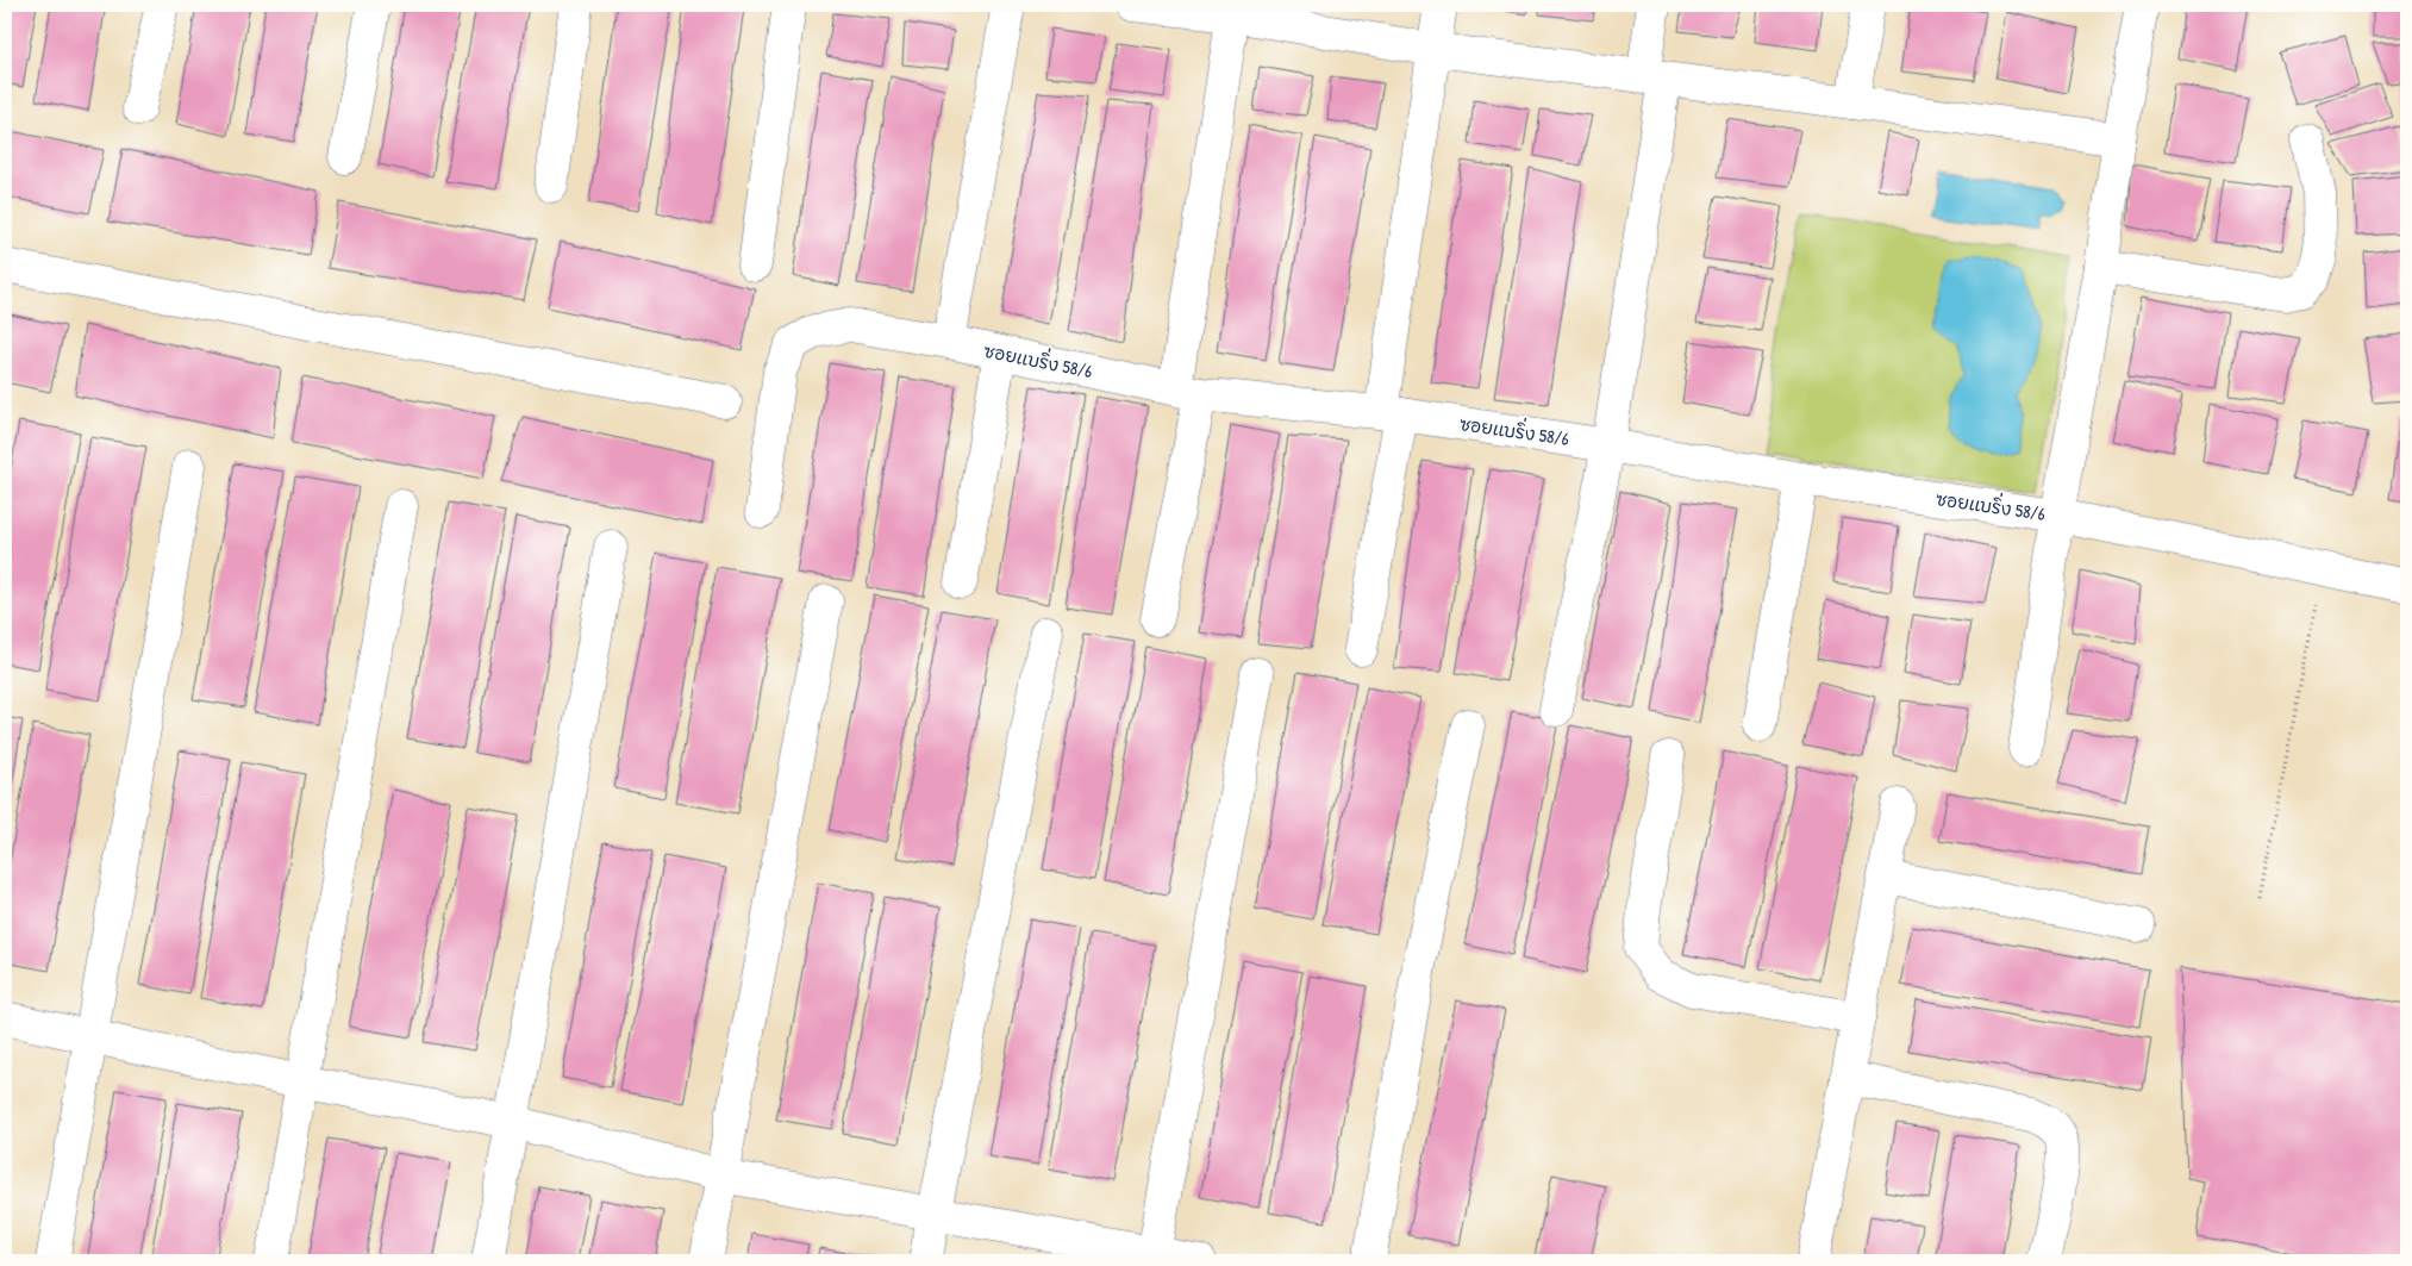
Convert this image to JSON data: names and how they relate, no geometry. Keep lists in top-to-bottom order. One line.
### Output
{"streets":{"street":["ซอยแบริ่ง 58/6"]}}
